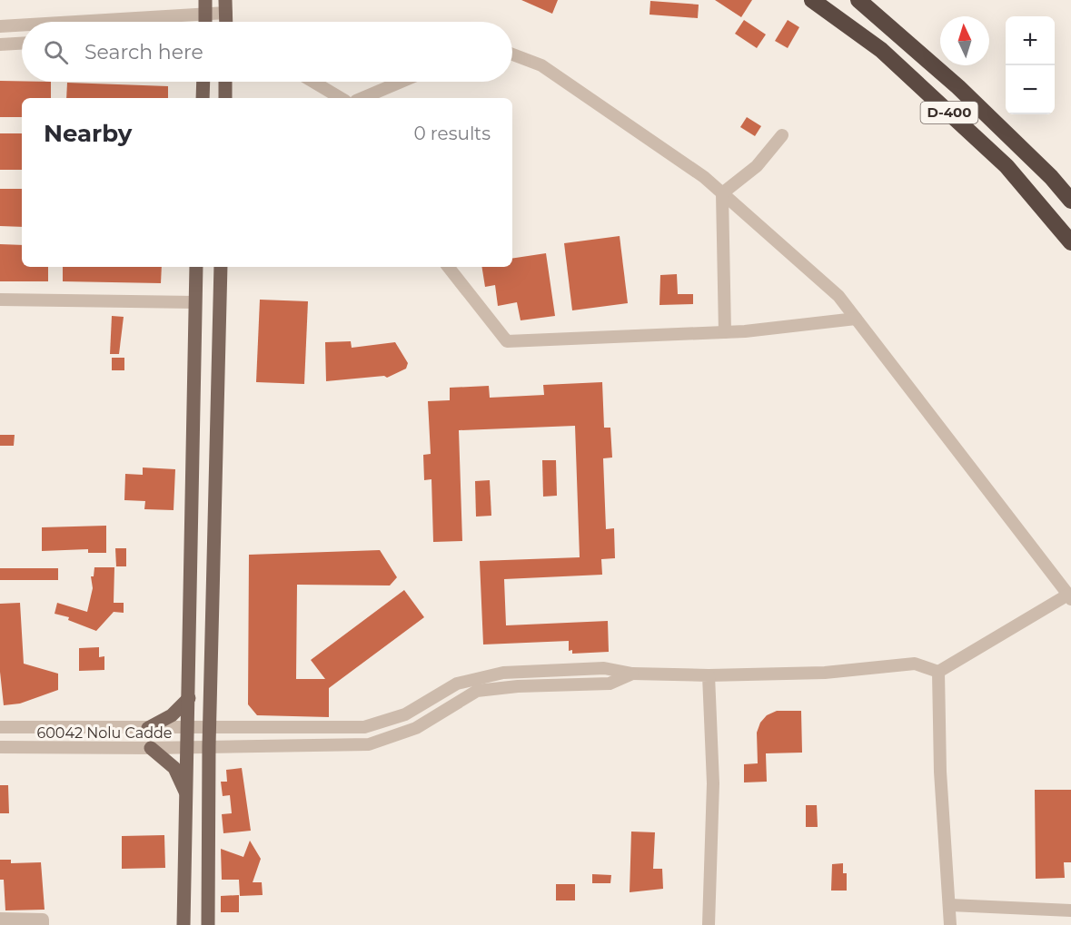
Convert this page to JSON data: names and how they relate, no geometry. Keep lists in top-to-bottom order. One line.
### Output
{"streets":{"highway":["D-400"],"street":["60042 Nolu Cadde"]},"north":"top","page":{"map_buttons":["+","−"],"search":"Search here","heading":["Nearby","0 results"]}}
